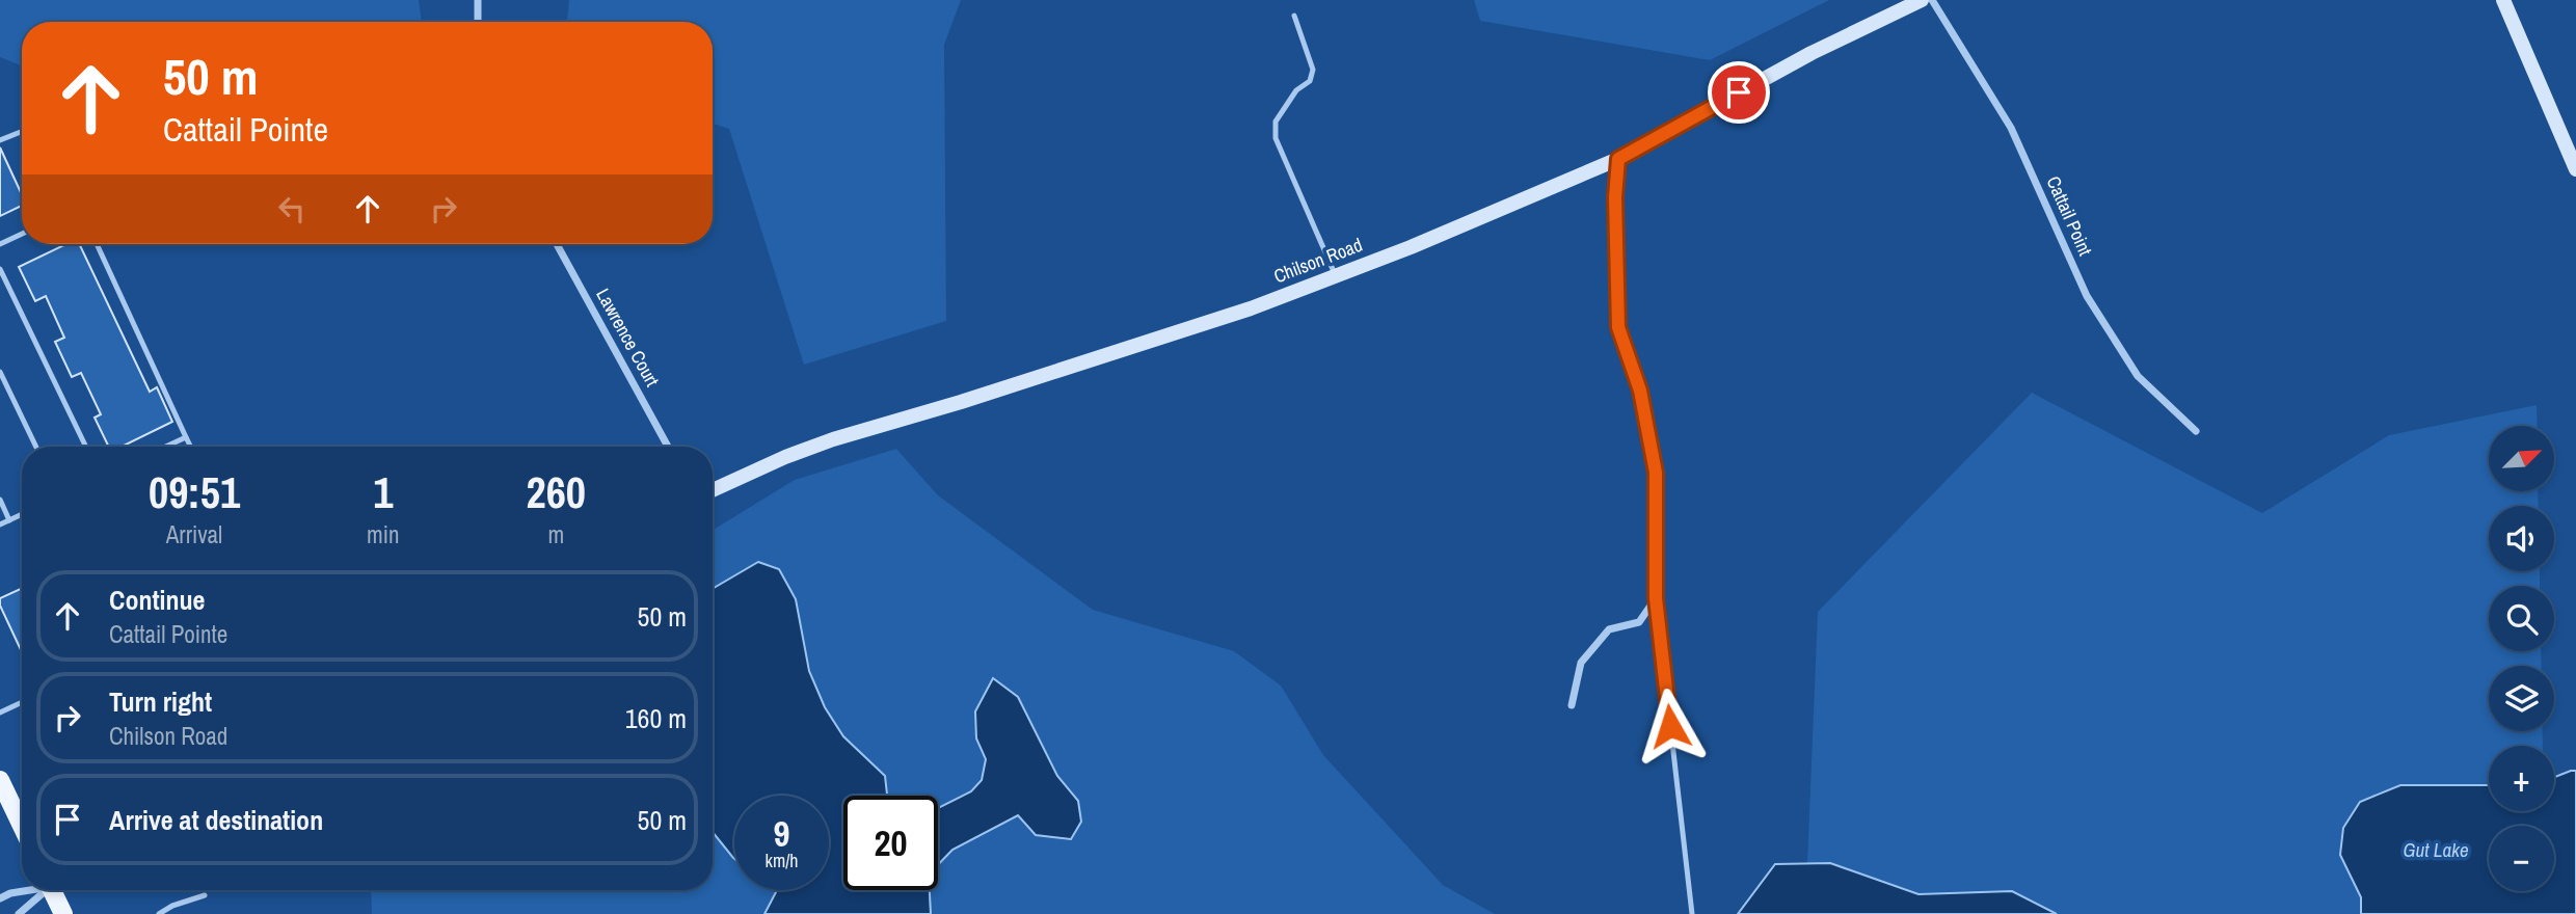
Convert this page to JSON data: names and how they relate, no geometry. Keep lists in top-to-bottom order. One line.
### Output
{"streets":{"street":["Cattail Point","Chilson Road","Lawrence Court"]},"water":["Gut Lake"],"north":"top right","page":{"turn":["50 m","Cattail Pointe"],"map_buttons":["+","−"],"eta":["09:51","Arrival","1","min","260","m"],"list":[{"name":"Continue","note":"Cattail Pointe","value":"50 m"},{"name":"Turn right","note":"Chilson Road","value":"160 m"},{"name":"Arrive at destination","value":"50 m"}],"speed":"9 km/h","limit":"20"}}
